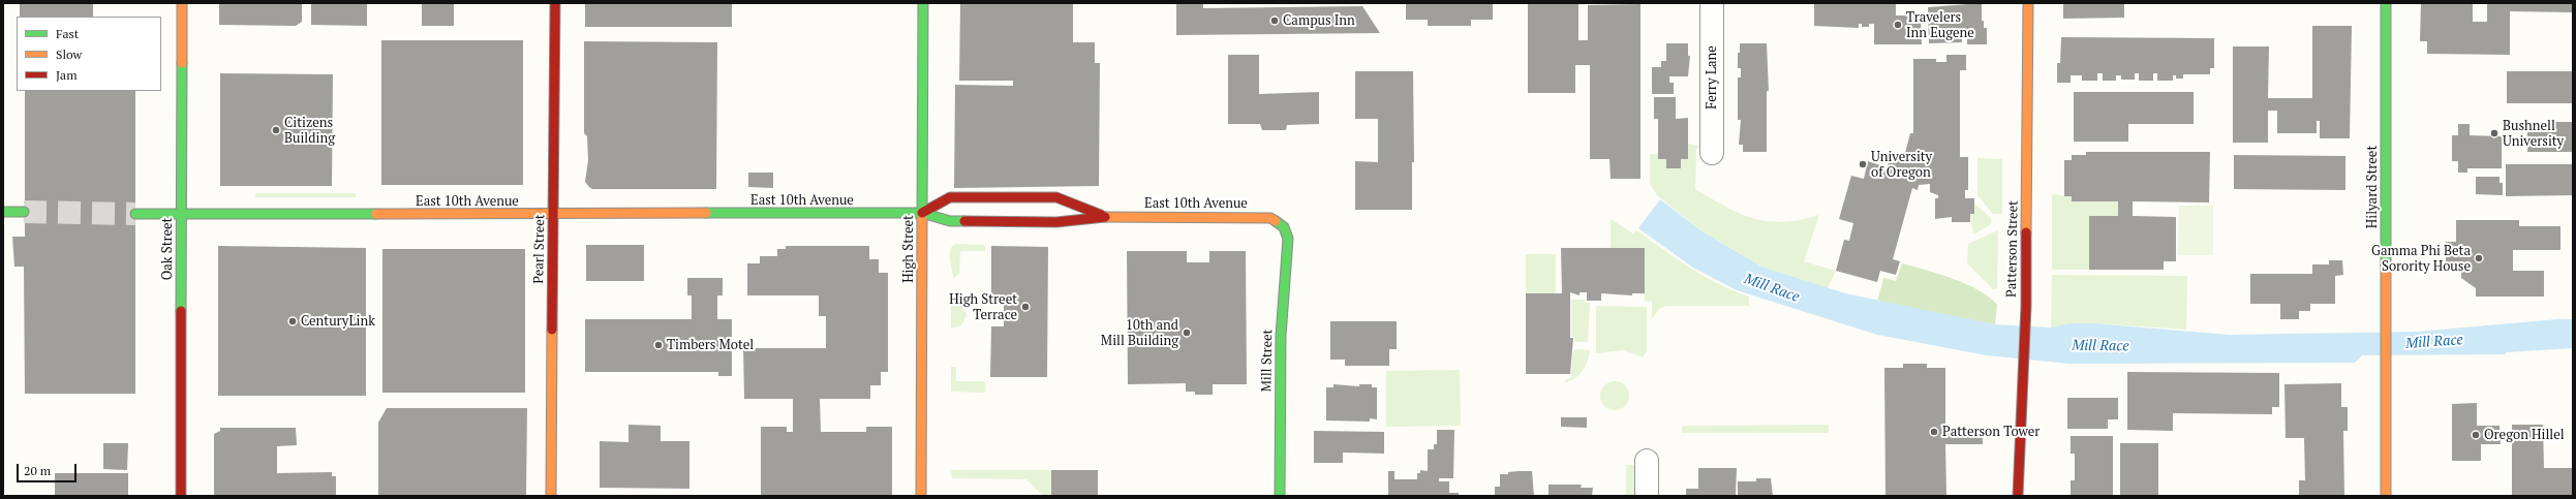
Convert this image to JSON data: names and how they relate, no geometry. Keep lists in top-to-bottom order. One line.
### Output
{"streets":{"street":["Ferry Lane","Hilyard Street","East 10th Avenue","Oak Street","Pearl Street","High Street","Patterson Street","Mill Street"]},"crossings":[["East 10th Avenue","Oak Street"],["East 10th Avenue","Pearl Street"],["East 10th Avenue","High Street"],["East 10th Avenue","Mill Street"]],"water":["Mill Race"],"places":["Campus Inn","Travelers Inn Eugene","Citizens Building","Bushnell University","University of Oregon","Gamma Phi Beta Sorority House","High Street Terrace","CenturyLink","10th and Mill Building","Timbers Motel","Patterson Tower","Oregon Hillel"],"legend":["Fast","Slow","Jam"],"scale_bar":"20 m"}
